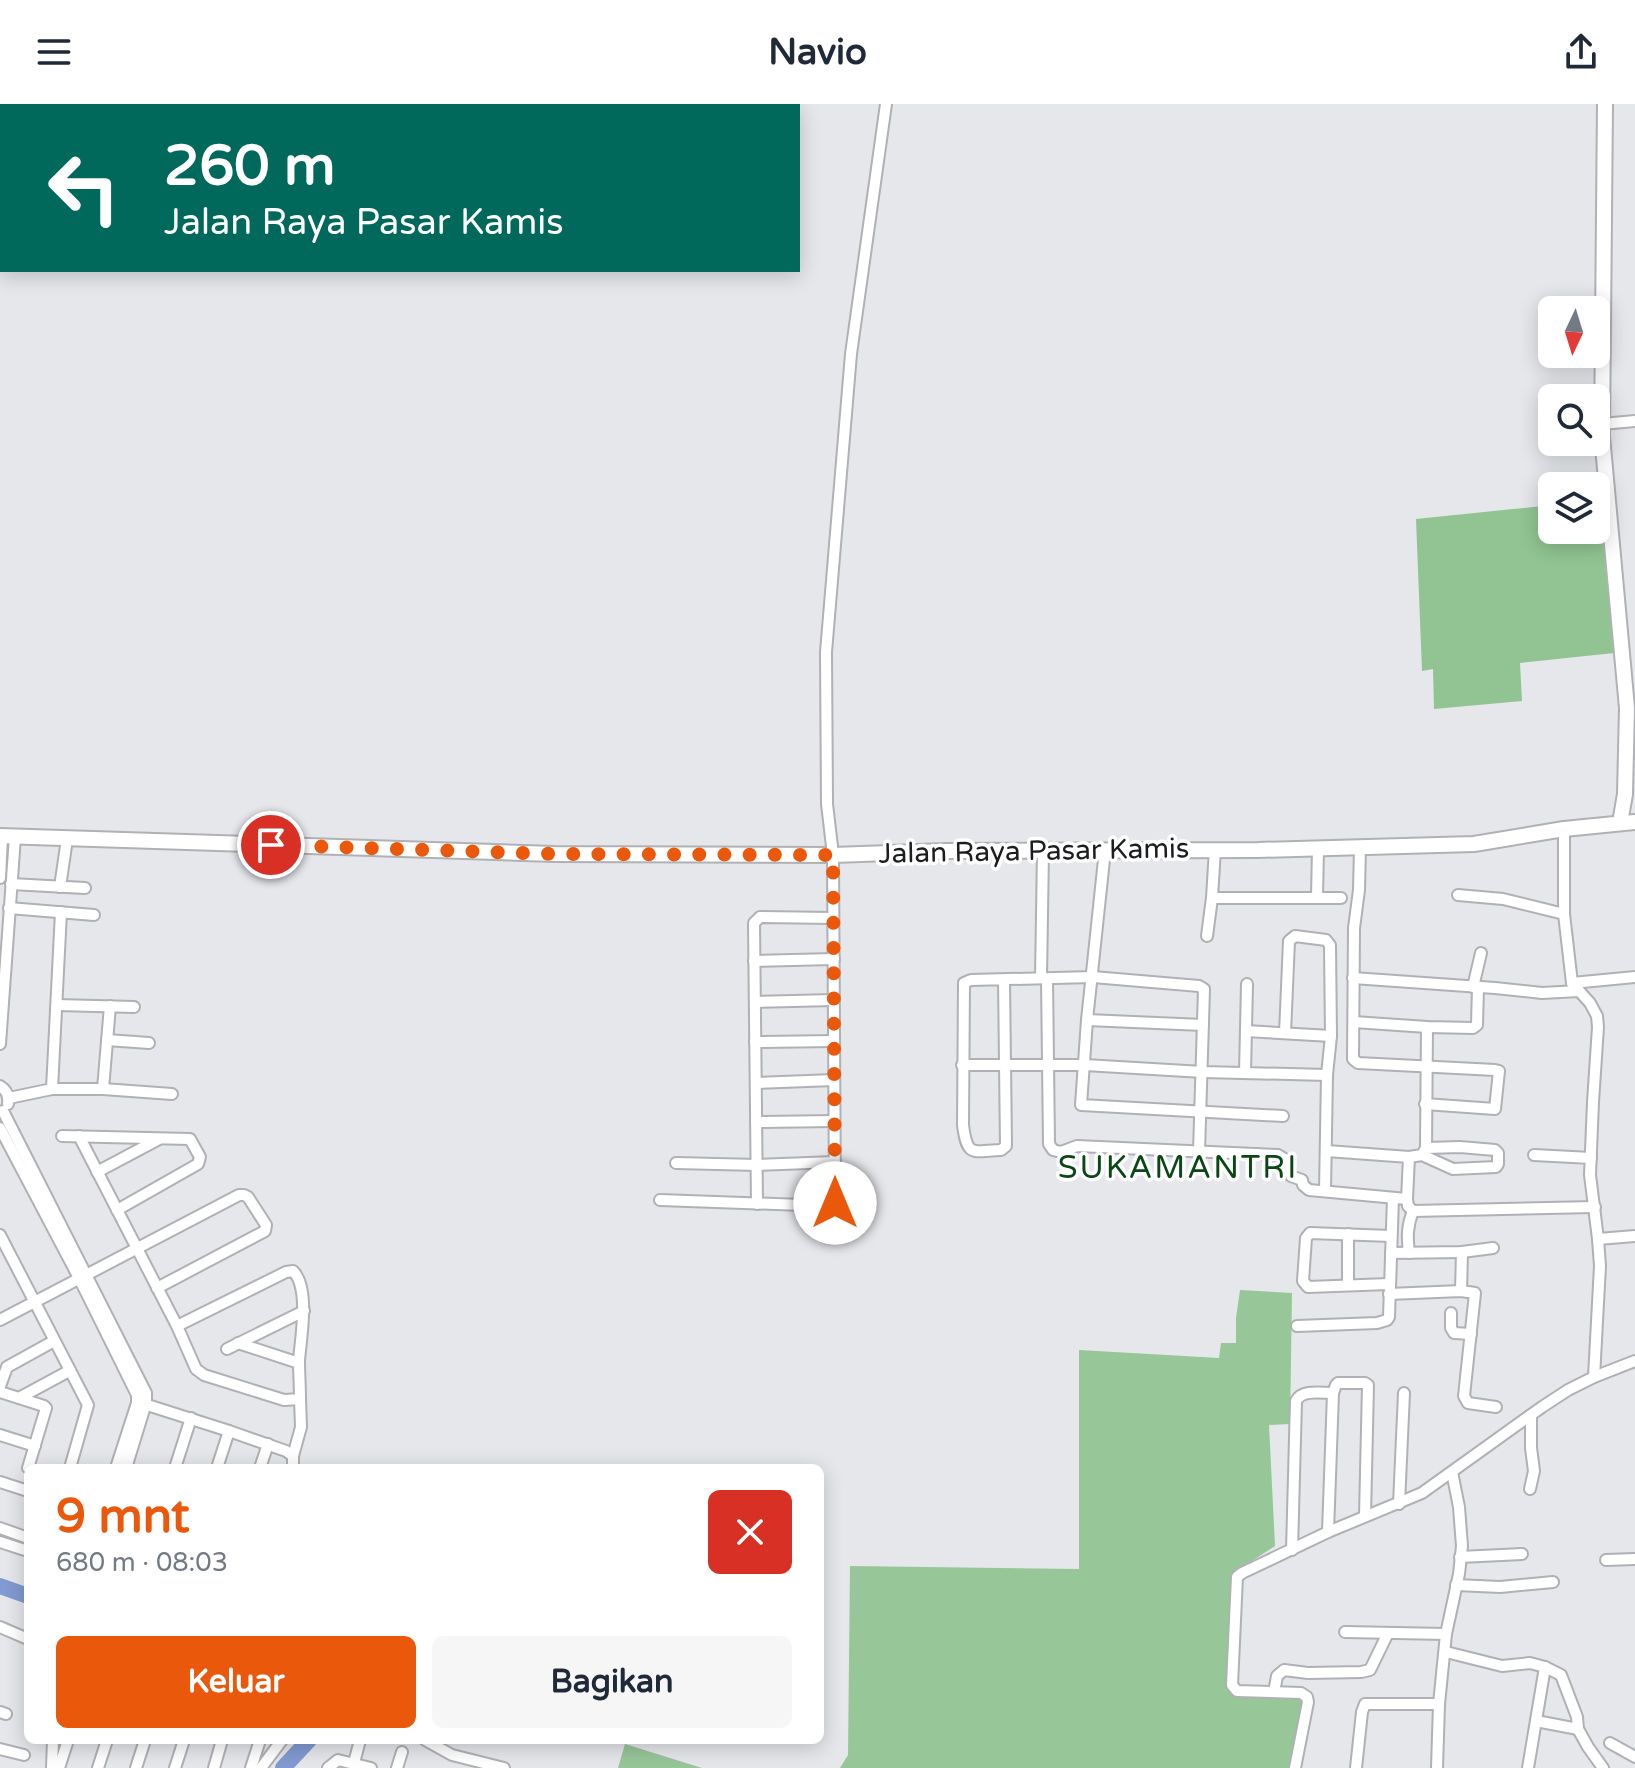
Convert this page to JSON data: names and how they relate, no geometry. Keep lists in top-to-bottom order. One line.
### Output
{"streets":{"main road":["Jalan Raya Pasar Kamis"]},"districts":["SUKAMANTRI"],"north":"bottom","page":{"header":"Navio","turn":["260 m","Jalan Raya Pasar Kamis"],"heading":["9 mnt","680 m · 08:03"],"buttons":["Keluar","Bagikan"]}}
